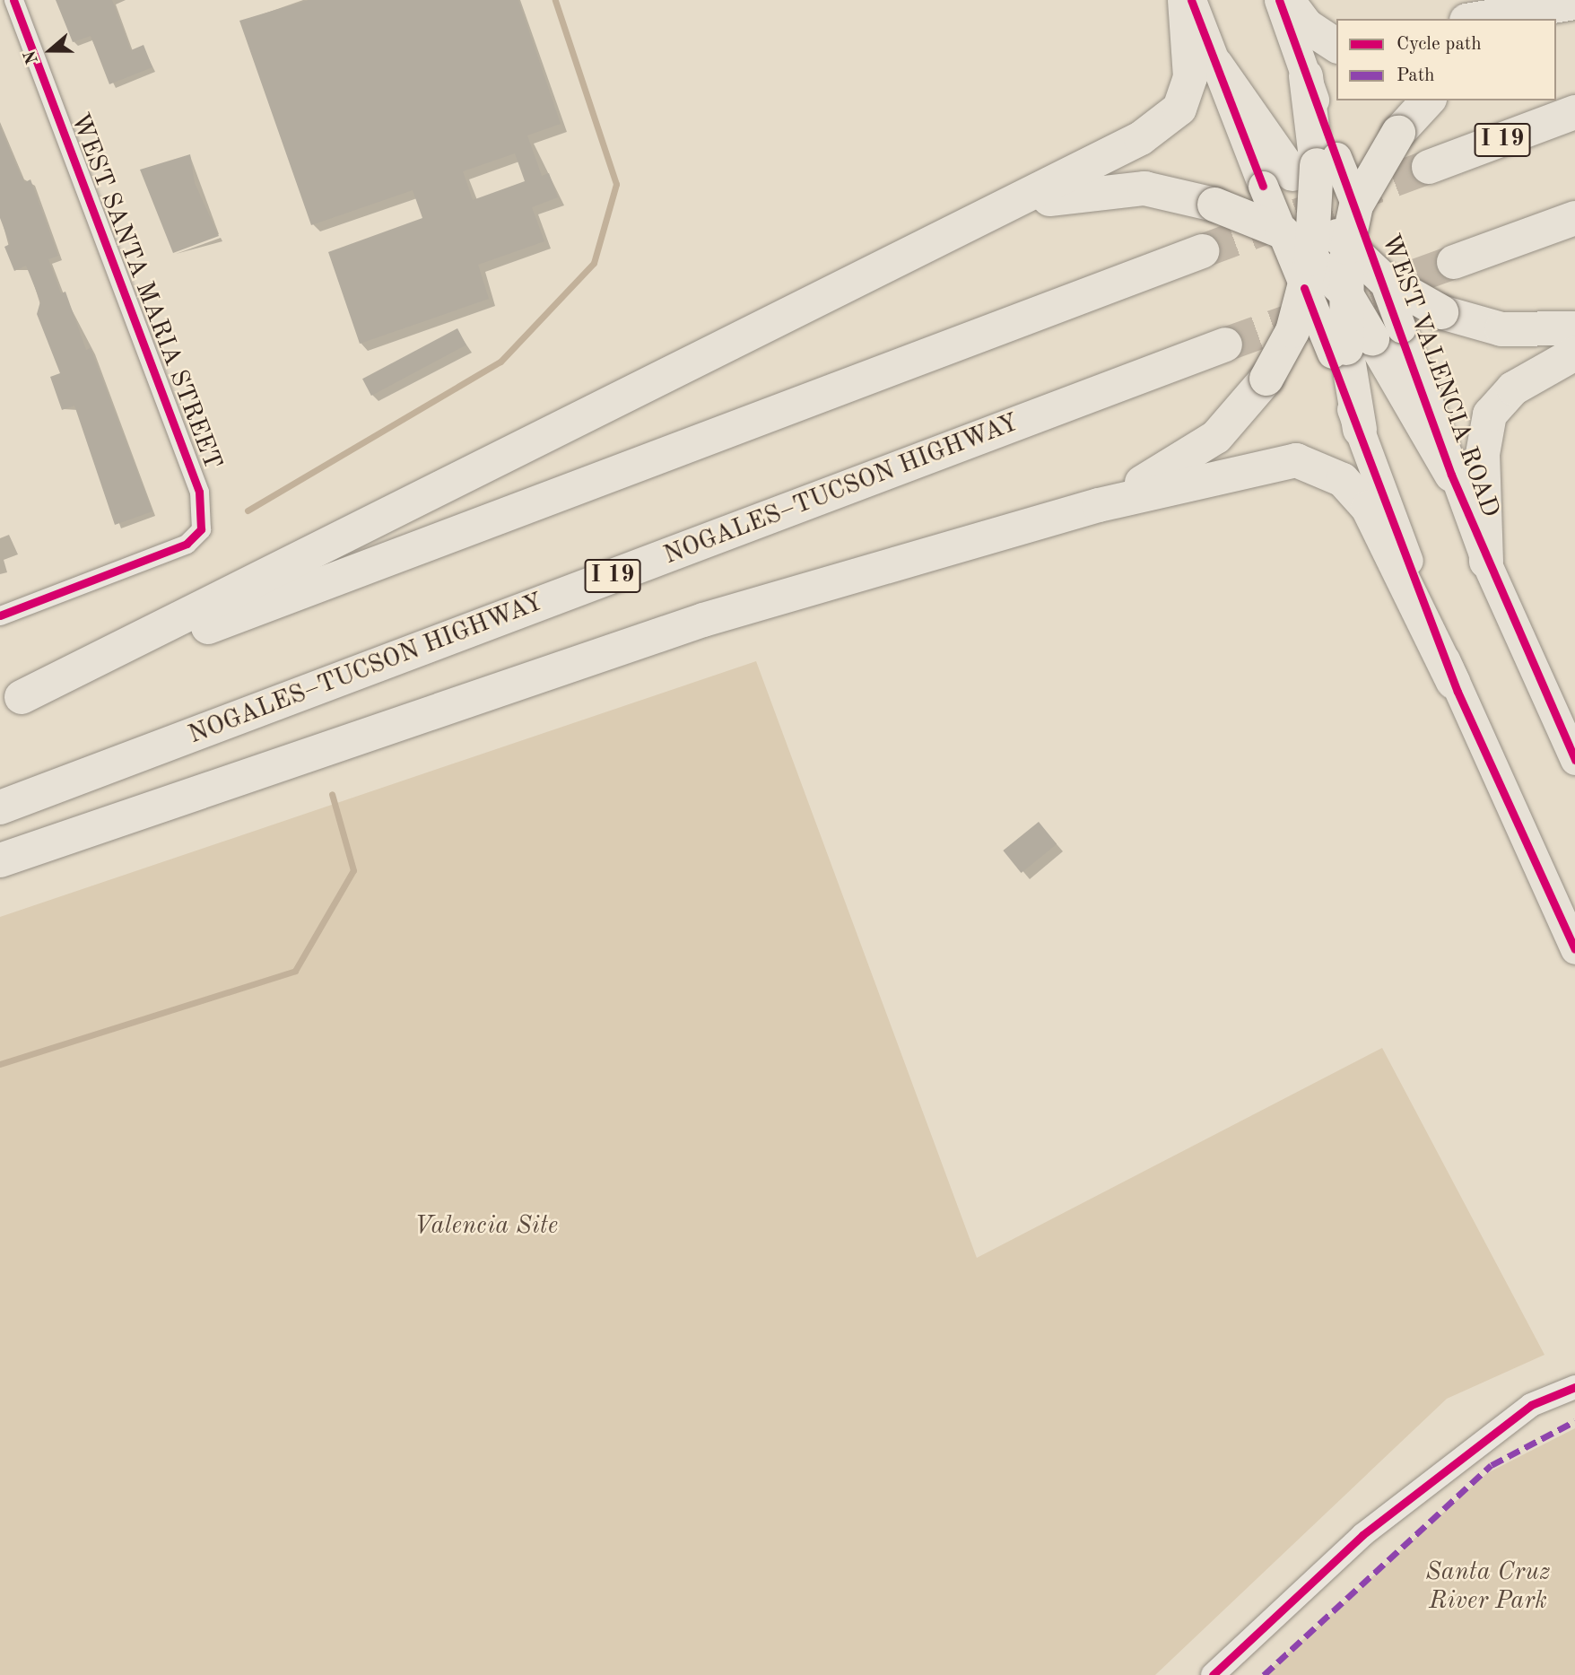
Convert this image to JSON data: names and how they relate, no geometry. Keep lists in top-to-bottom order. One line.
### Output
{"streets":{"highway":["I 19","NOGALES–TUCSON HIGHWAY"],"main road":["WEST VALENCIA ROAD"],"street":["WEST SANTA MARIA STREET"]},"parks":["Valencia Site","Santa Cruz River Park"],"legend":["Cycle path","Path"],"north":"left"}
